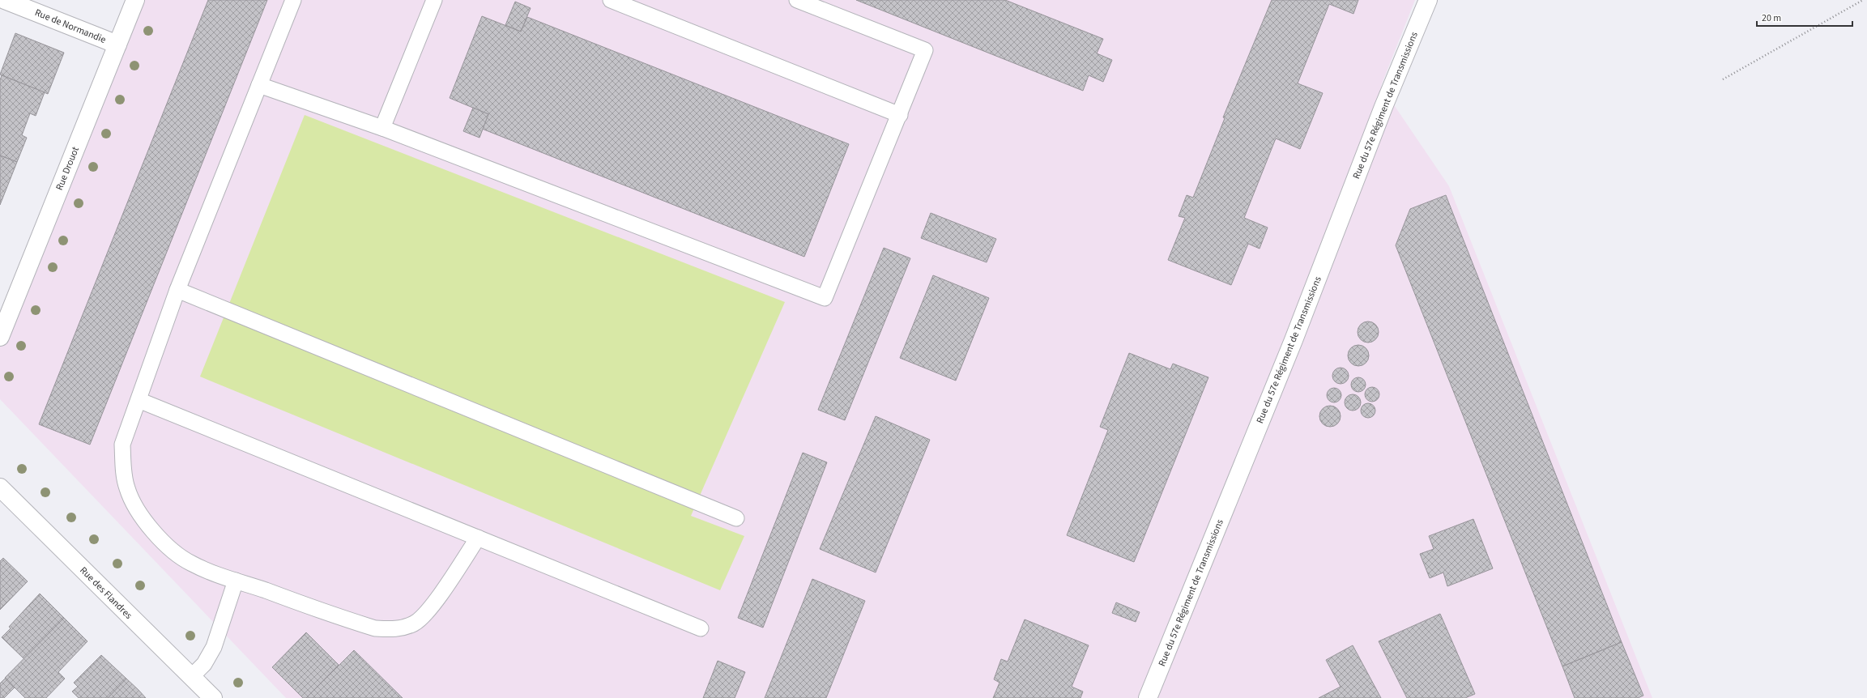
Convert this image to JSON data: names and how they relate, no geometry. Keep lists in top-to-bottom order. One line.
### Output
{"streets":{"street":["Rue de Normandie","Rue du 57e Régiment de Transmissions","Rue Drouot","Rue des Flandres"]},"crossings":[["Rue de Normandie","Rue Drouot"]],"scale_bar":"20 m"}
